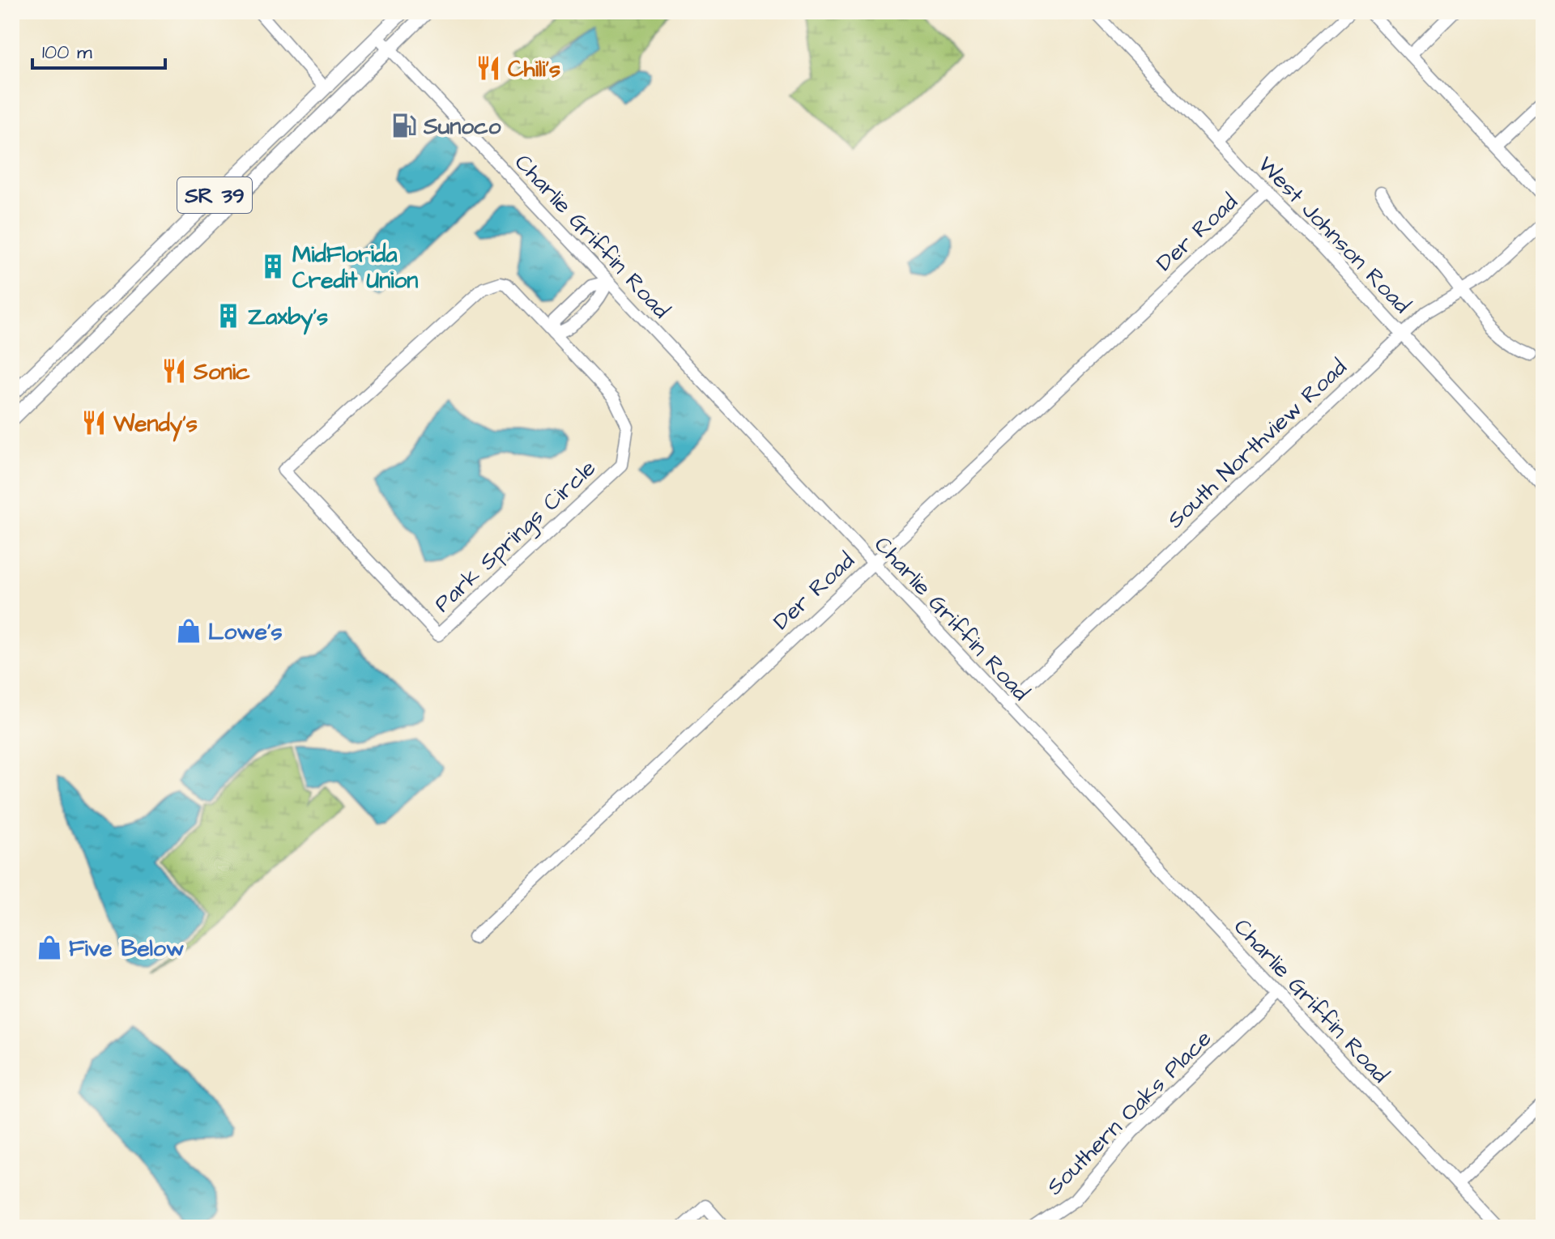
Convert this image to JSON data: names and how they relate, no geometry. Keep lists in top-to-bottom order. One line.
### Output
{"streets":{"main road":["SR 39"],"street":["Der Road","West Johnson Road","Charlie Griffin Road","South Northview Road","Park Springs Circle","Southern Oaks Place"]},"crossings":[["SR 39","Charlie Griffin Road"],["Der Road","West Johnson Road"],["Der Road","Charlie Griffin Road"],["West Johnson Road","South Northview Road"],["Charlie Griffin Road","South Northview Road"],["Charlie Griffin Road","Southern Oaks Place"]],"places":{"restaurant":["Chili's","Sonic","Wendy's"],"fuel station":["Sunoco"],"building":["MidFlorida Credit Union","Zaxby's"],"shop":["Lowe's","Five Below"]},"scale_bar":"100 m"}
